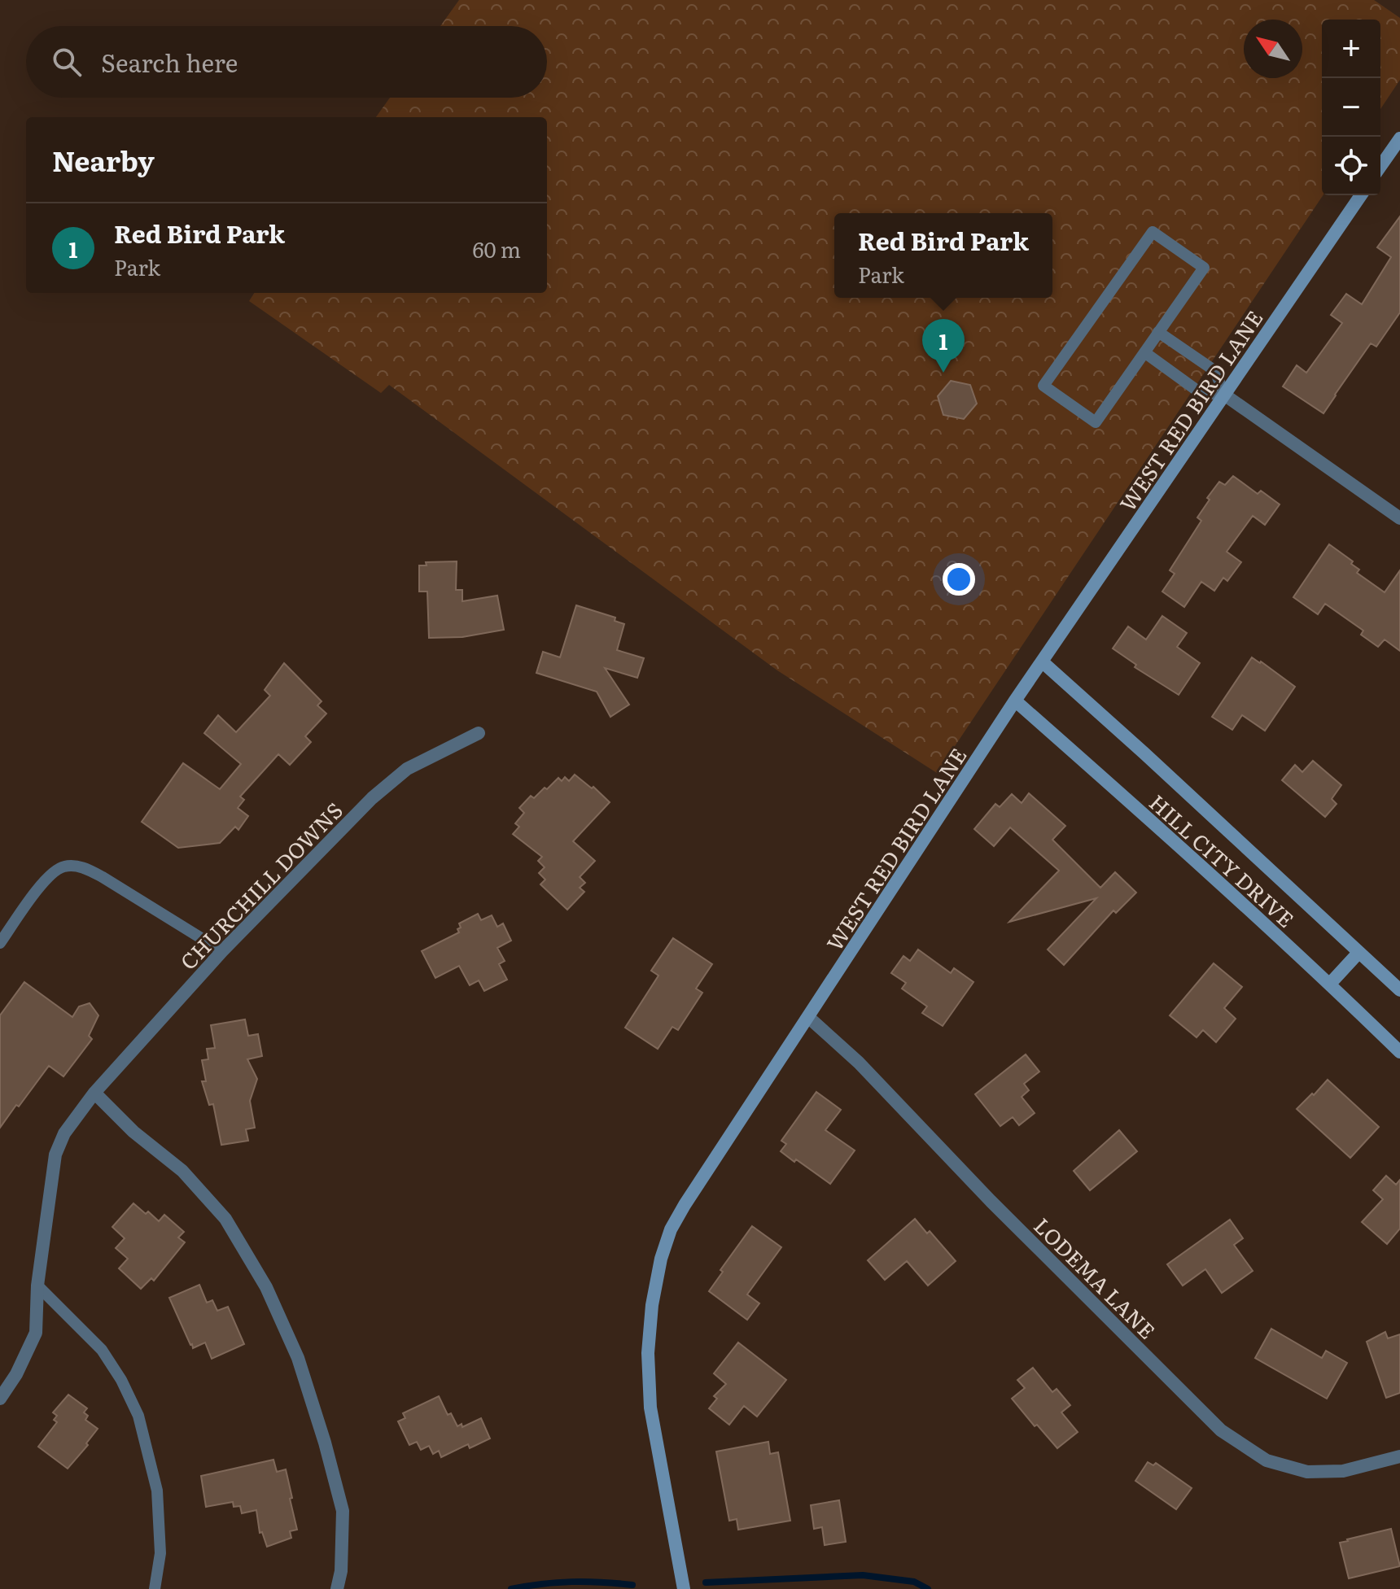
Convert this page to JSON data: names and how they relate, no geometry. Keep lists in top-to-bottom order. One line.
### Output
{"streets":{"street":["WEST RED BIRD LANE","HILL CITY DRIVE","CHURCHILL DOWNS","LODEMA LANE"]},"crossings":[["WEST RED BIRD LANE","HILL CITY DRIVE"],["WEST RED BIRD LANE","LODEMA LANE"]],"north":"top left","page":{"map_buttons":["+","−"],"search":"Search here","heading":"Nearby","list":[{"mark":"1","name":"Red Bird Park","note":"Park","value":"60 m"}],"popup":["Red Bird Park","Park"],"pins":"1"}}
